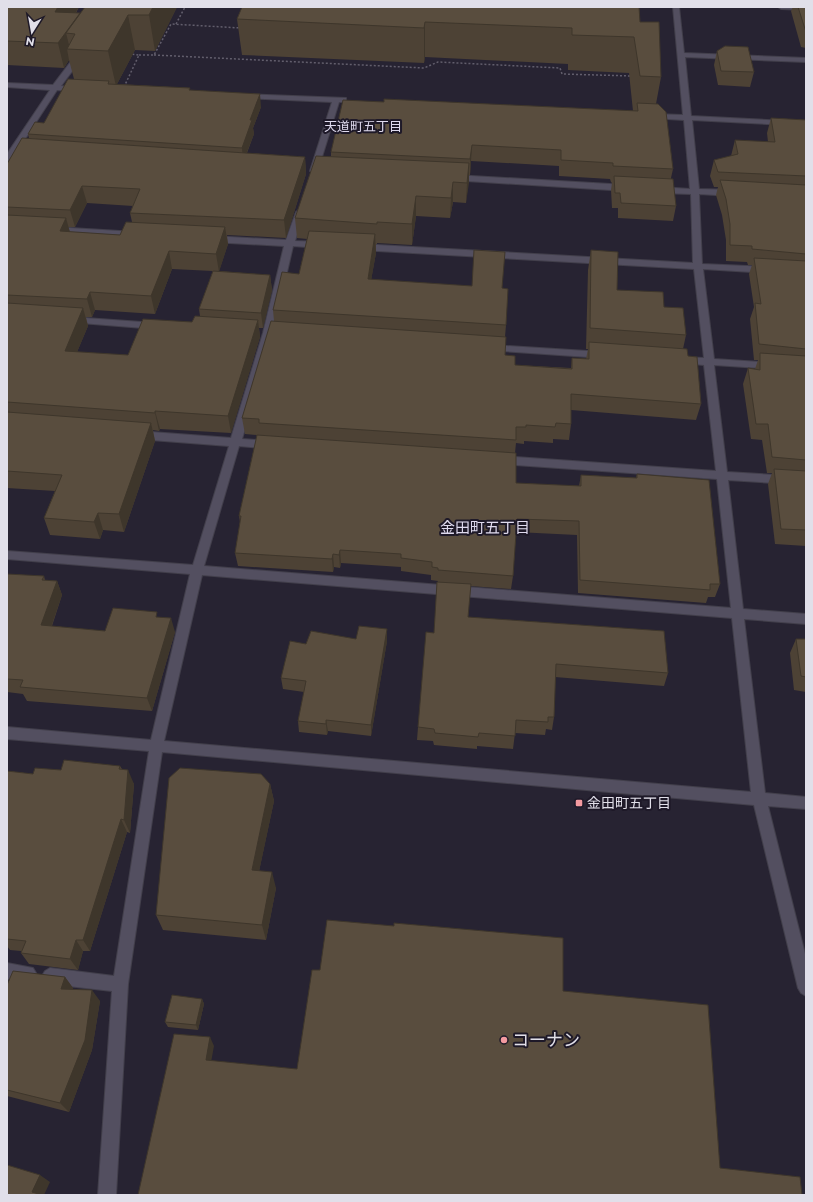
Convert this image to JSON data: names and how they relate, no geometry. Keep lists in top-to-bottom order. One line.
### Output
{"districts":["天道町五丁目","金田町五丁目"],"places":{"transit":["金田町五丁目"],"other":["コーナン"]},"north":"bottom"}
